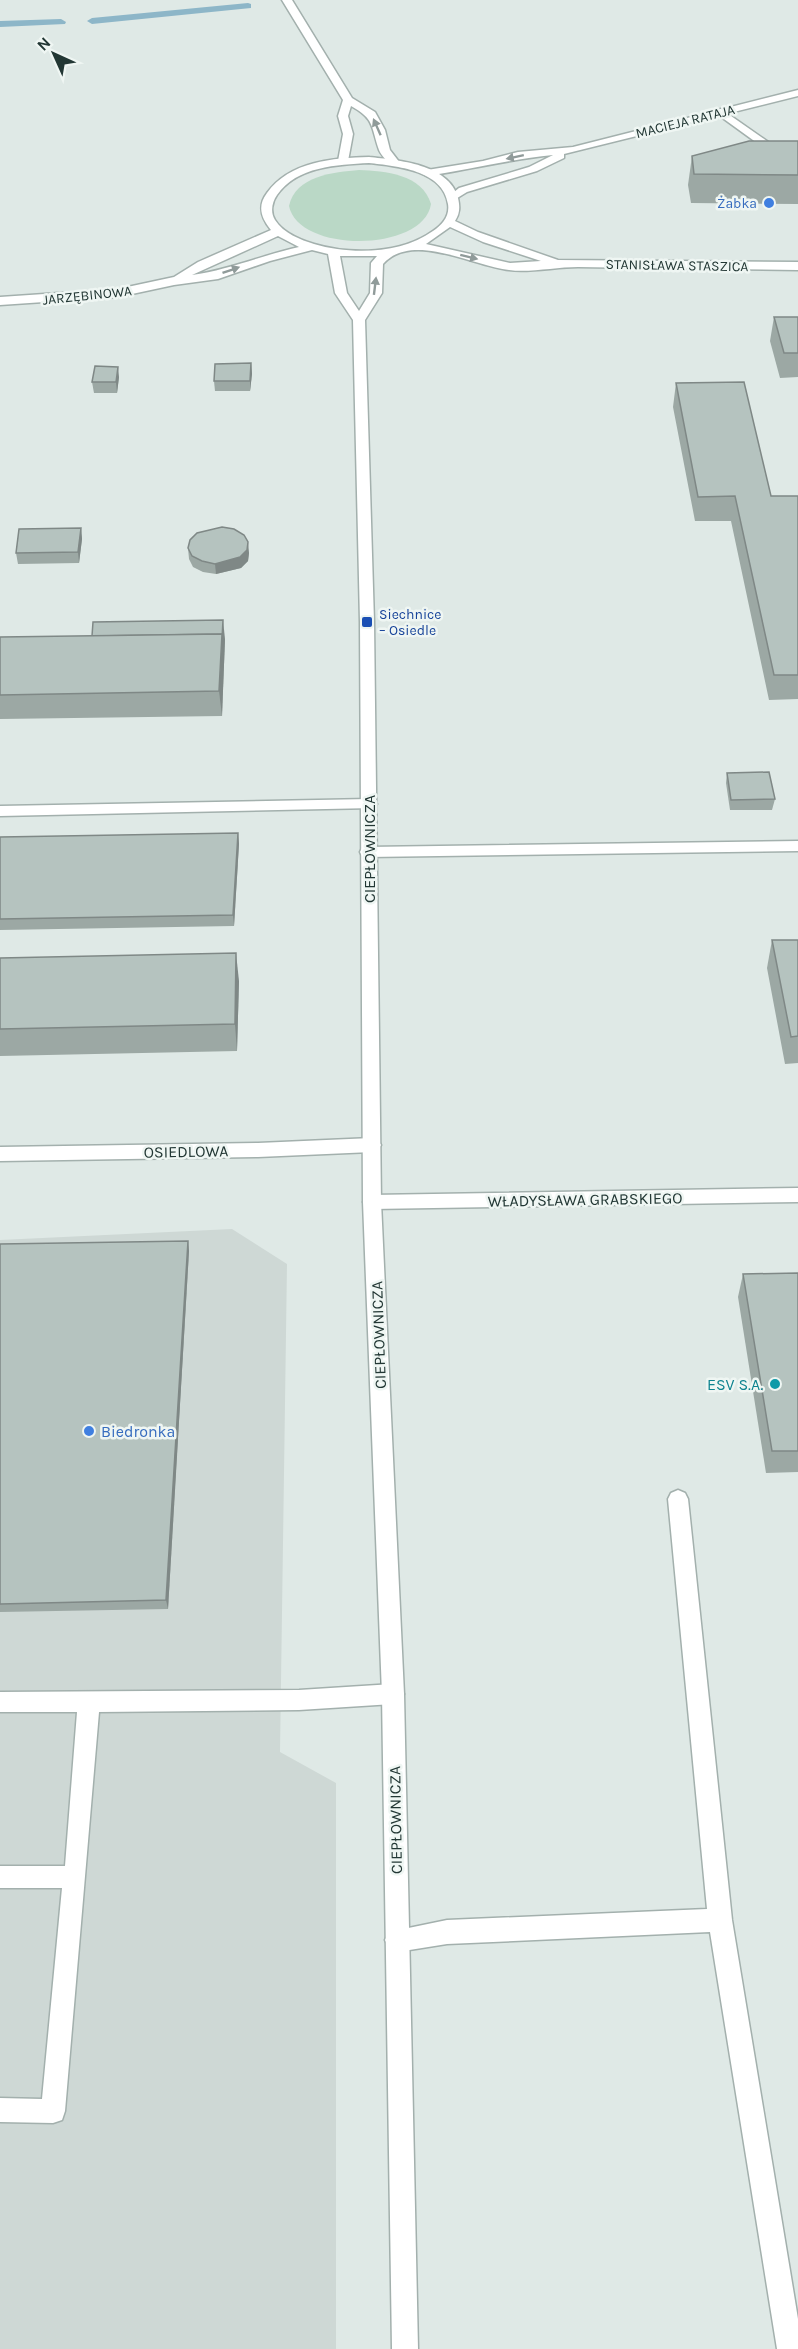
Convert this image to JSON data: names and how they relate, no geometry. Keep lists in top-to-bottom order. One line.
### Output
{"streets":{"street":["MACIEJA RATAJA","STANISŁAWA STASZICA","JARZĘBINOWA","CIEPŁOWNICZA","OSIEDLOWA","WŁADYSŁAWA GRABSKIEGO"]},"crossings":[["CIEPŁOWNICZA","OSIEDLOWA"],["CIEPŁOWNICZA","WŁADYSŁAWA GRABSKIEGO"]],"places":{"other":["Żabka","ESV S.A.","Biedronka"],"transit":["Siechnice – Osiedle"]},"north":"top left"}
